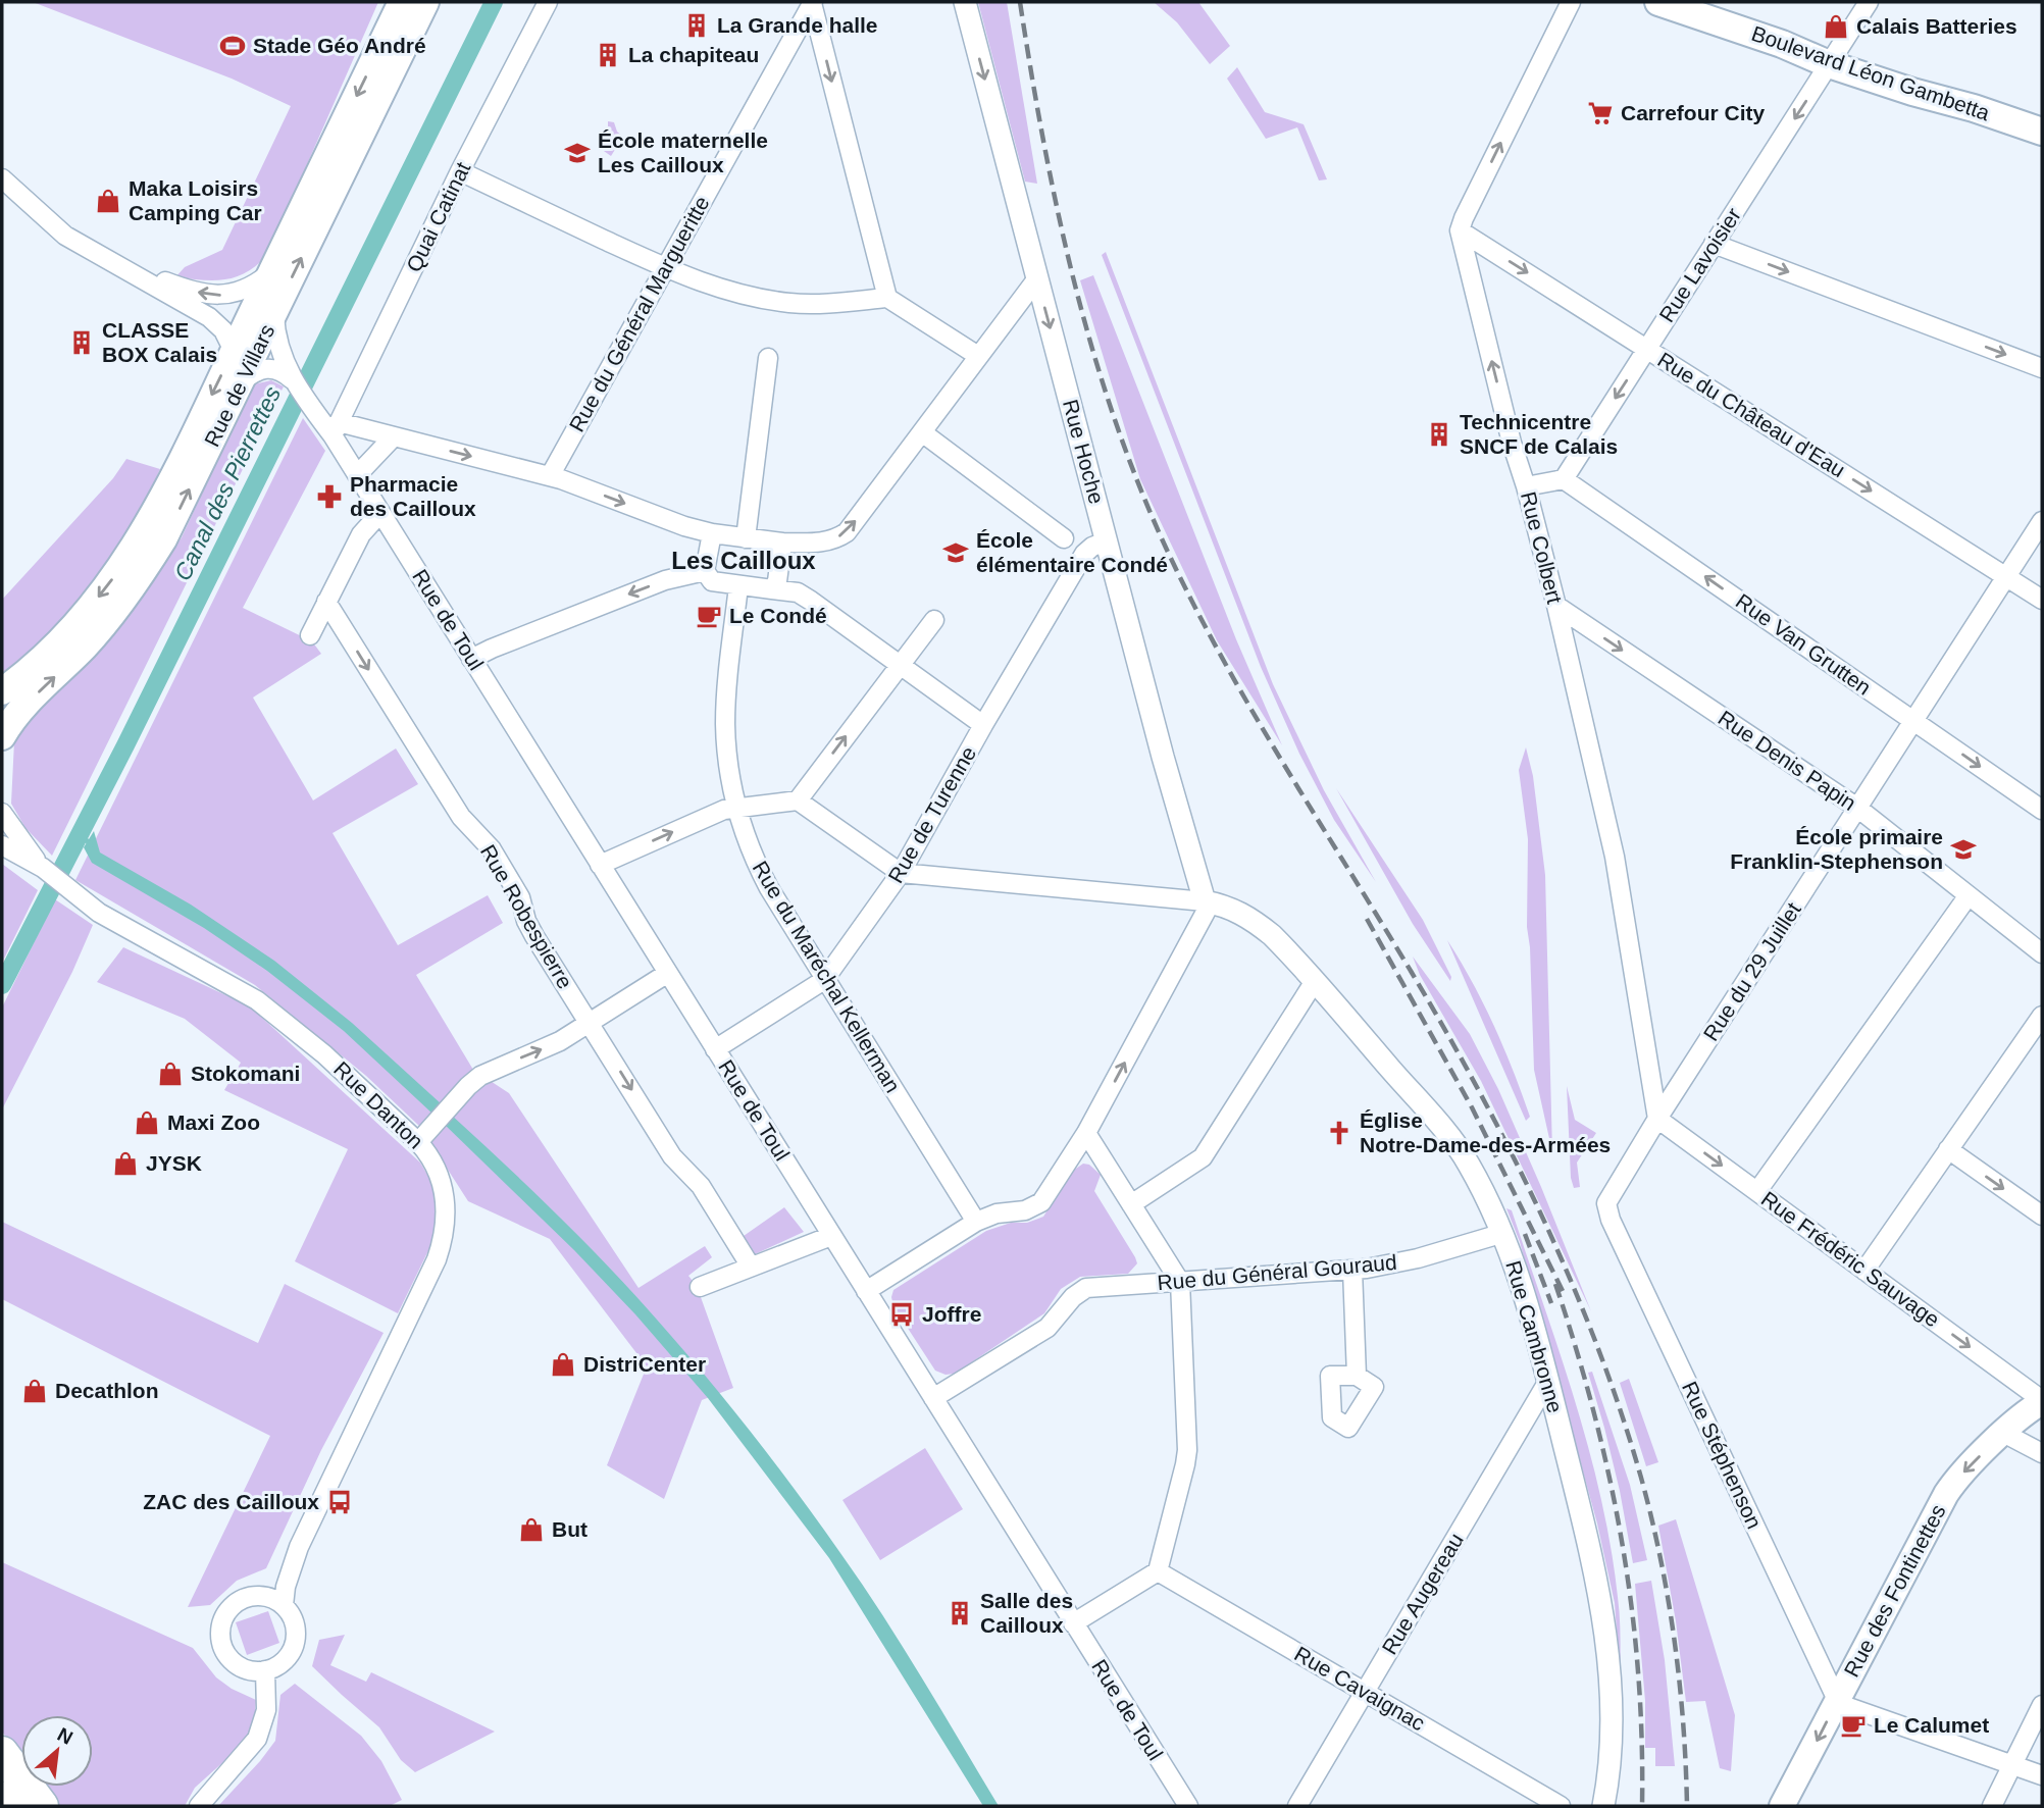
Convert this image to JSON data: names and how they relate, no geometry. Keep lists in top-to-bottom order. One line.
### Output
{"streets":{"main road":["Boulevard Léon Gambetta","Rue de Villars","Rue des Fontinettes"],"street":["Quai Catinat","Rue Lavoisier","Rue du Général Margueritte","Rue du Château d'Eau","Rue Hoche","Rue Colbert","Rue de Toul","Rue Van Grutten","Rue Denis Papin","Rue de Turenne","Rue Robespierre","Rue du 29 Juillet","Rue du Maréchal Kellerman","Rue Danton","Rue Frédéric Sauvage","Rue du Général Gouraud","Rue Cambronne","Rue Stéphenson","Rue Augereau","Rue Cavaignac"]},"crossings":[["Boulevard Léon Gambetta","Rue Lavoisier"],["Quai Catinat","Rue de Toul"],["Rue Lavoisier","Rue du Château d'Eau"],["Rue Lavoisier","Rue Van Grutten"],["Rue du Château d'Eau","Rue Colbert"],["Rue du Château d'Eau","Rue du 29 Juillet"],["Rue Hoche","Rue de Turenne"],["Rue Hoche","Rue Cambronne"],["Rue Colbert","Rue Denis Papin"],["Rue Colbert","Rue du 29 Juillet"],["Rue Colbert","Rue Frédéric Sauvage"],["Rue de Toul","Rue de Turenne"],["Rue de Toul","Rue du Général Gouraud"],["Rue Van Grutten","Rue du 29 Juillet"],["Rue Denis Papin","Rue du 29 Juillet"],["Rue de Turenne","Rue du Maréchal Kellerman"],["Rue du 29 Juillet","Rue Frédéric Sauvage"],["Rue du 29 Juillet","Rue Stéphenson"],["Rue Frédéric Sauvage","Rue des Fontinettes"],["Rue du Général Gouraud","Rue Cambronne"],["Rue Cambronne","Rue Augereau"],["Rue Stéphenson","Rue des Fontinettes"],["Rue Augereau","Rue Cavaignac"]],"one_way":["Rue Lavoisier","Rue du Château d'Eau","Rue Denis Papin","Rue Robespierre","Rue des Fontinettes"],"districts":["Les Cailloux"],"water":["Canal des Pierrettes"],"places":{"building":["La Grande halle","La chapiteau","CLASSE BOX Calais","Technicentre SNCF de Calais","Salle des Cailloux"],"shop":["Calais Batteries","Maka Loisirs Camping Car","Stokomani","Maxi Zoo","JYSK","DistriCenter","Decathlon","But"],"sports":["Stade Géo André"],"supermarket":["Carrefour City"],"school or university":["École maternelle Les Cailloux","École élémentaire Condé","École primaire Franklin-Stephenson"],"pharmacy":["Pharmacie des Cailloux"],"cafe":["Le Condé","Le Calumet"],"church":["Église Notre-Dame-des-Armées"],"bus stop":["Joffre","ZAC des Cailloux"]},"north":"top right"}
